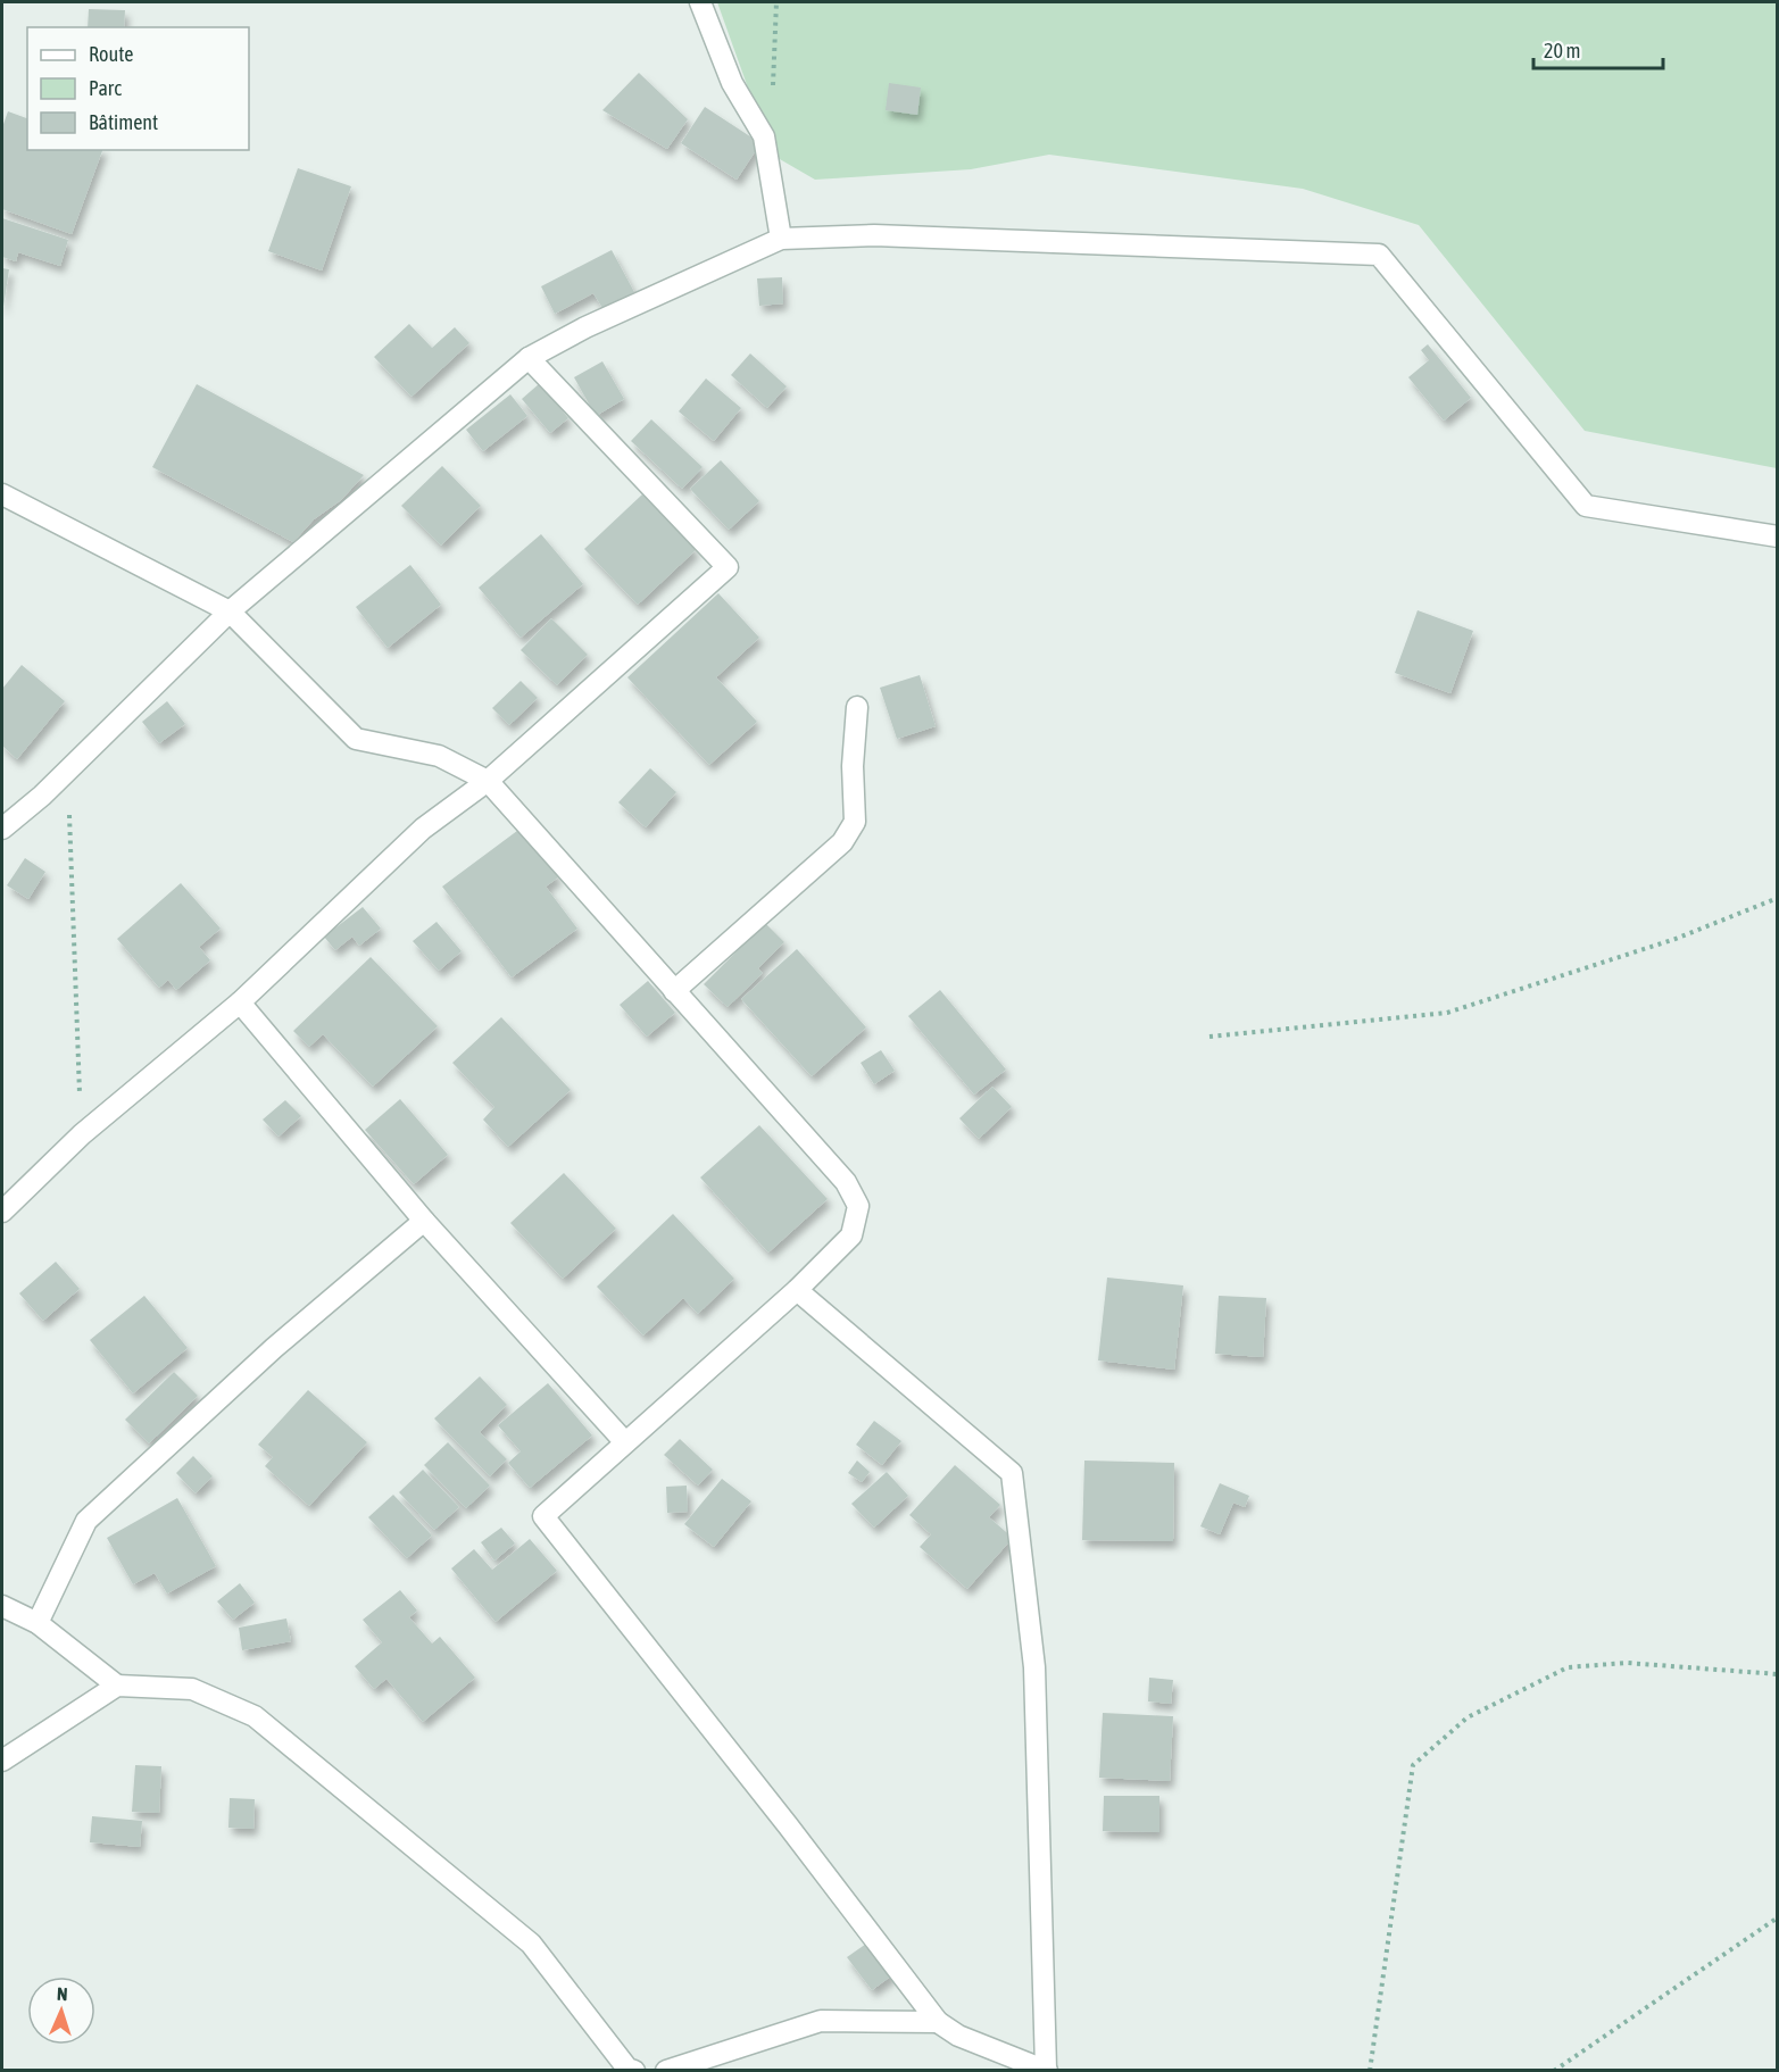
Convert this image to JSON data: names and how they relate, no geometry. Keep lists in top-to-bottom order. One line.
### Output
{"legend":["Route","Parc","Bâtiment"],"scale_bar":"20 m","north":"top"}
